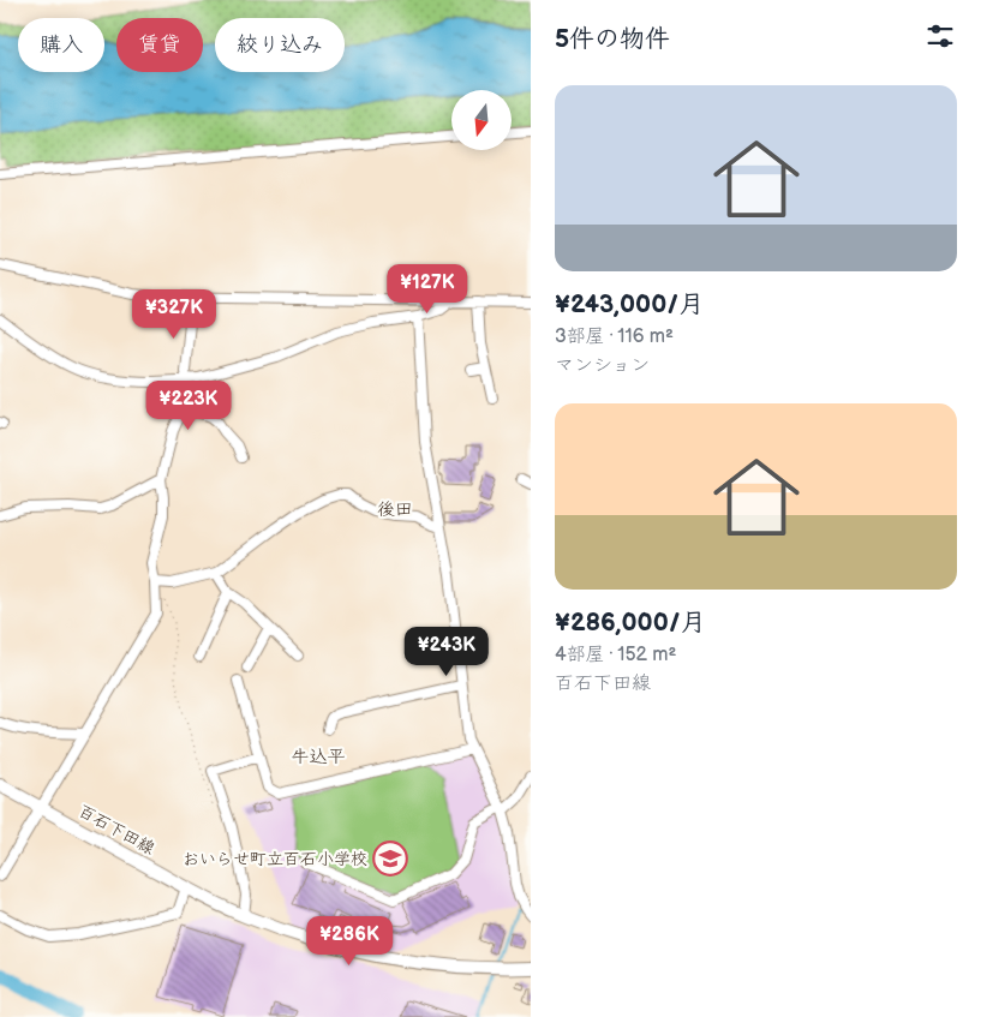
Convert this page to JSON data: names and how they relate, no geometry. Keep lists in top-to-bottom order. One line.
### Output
{"streets":{"main road":["百石下田線"]},"districts":["後田","牛込平"],"places":{"school or university":["おいらせ町立百石小学校"]},"north":"bottom","page":{"heading":"5件の物件","chip":["購入","賃貸","絞り込み"],"list":[{"name":"¥243,000/月","note":"3部屋 · 116 m² · マンション"},{"name":"¥286,000/月","note":"4部屋 · 152 m² · 百石下田線"}],"price":["¥127K","¥327K","¥223K","¥243K","¥286K"]}}
